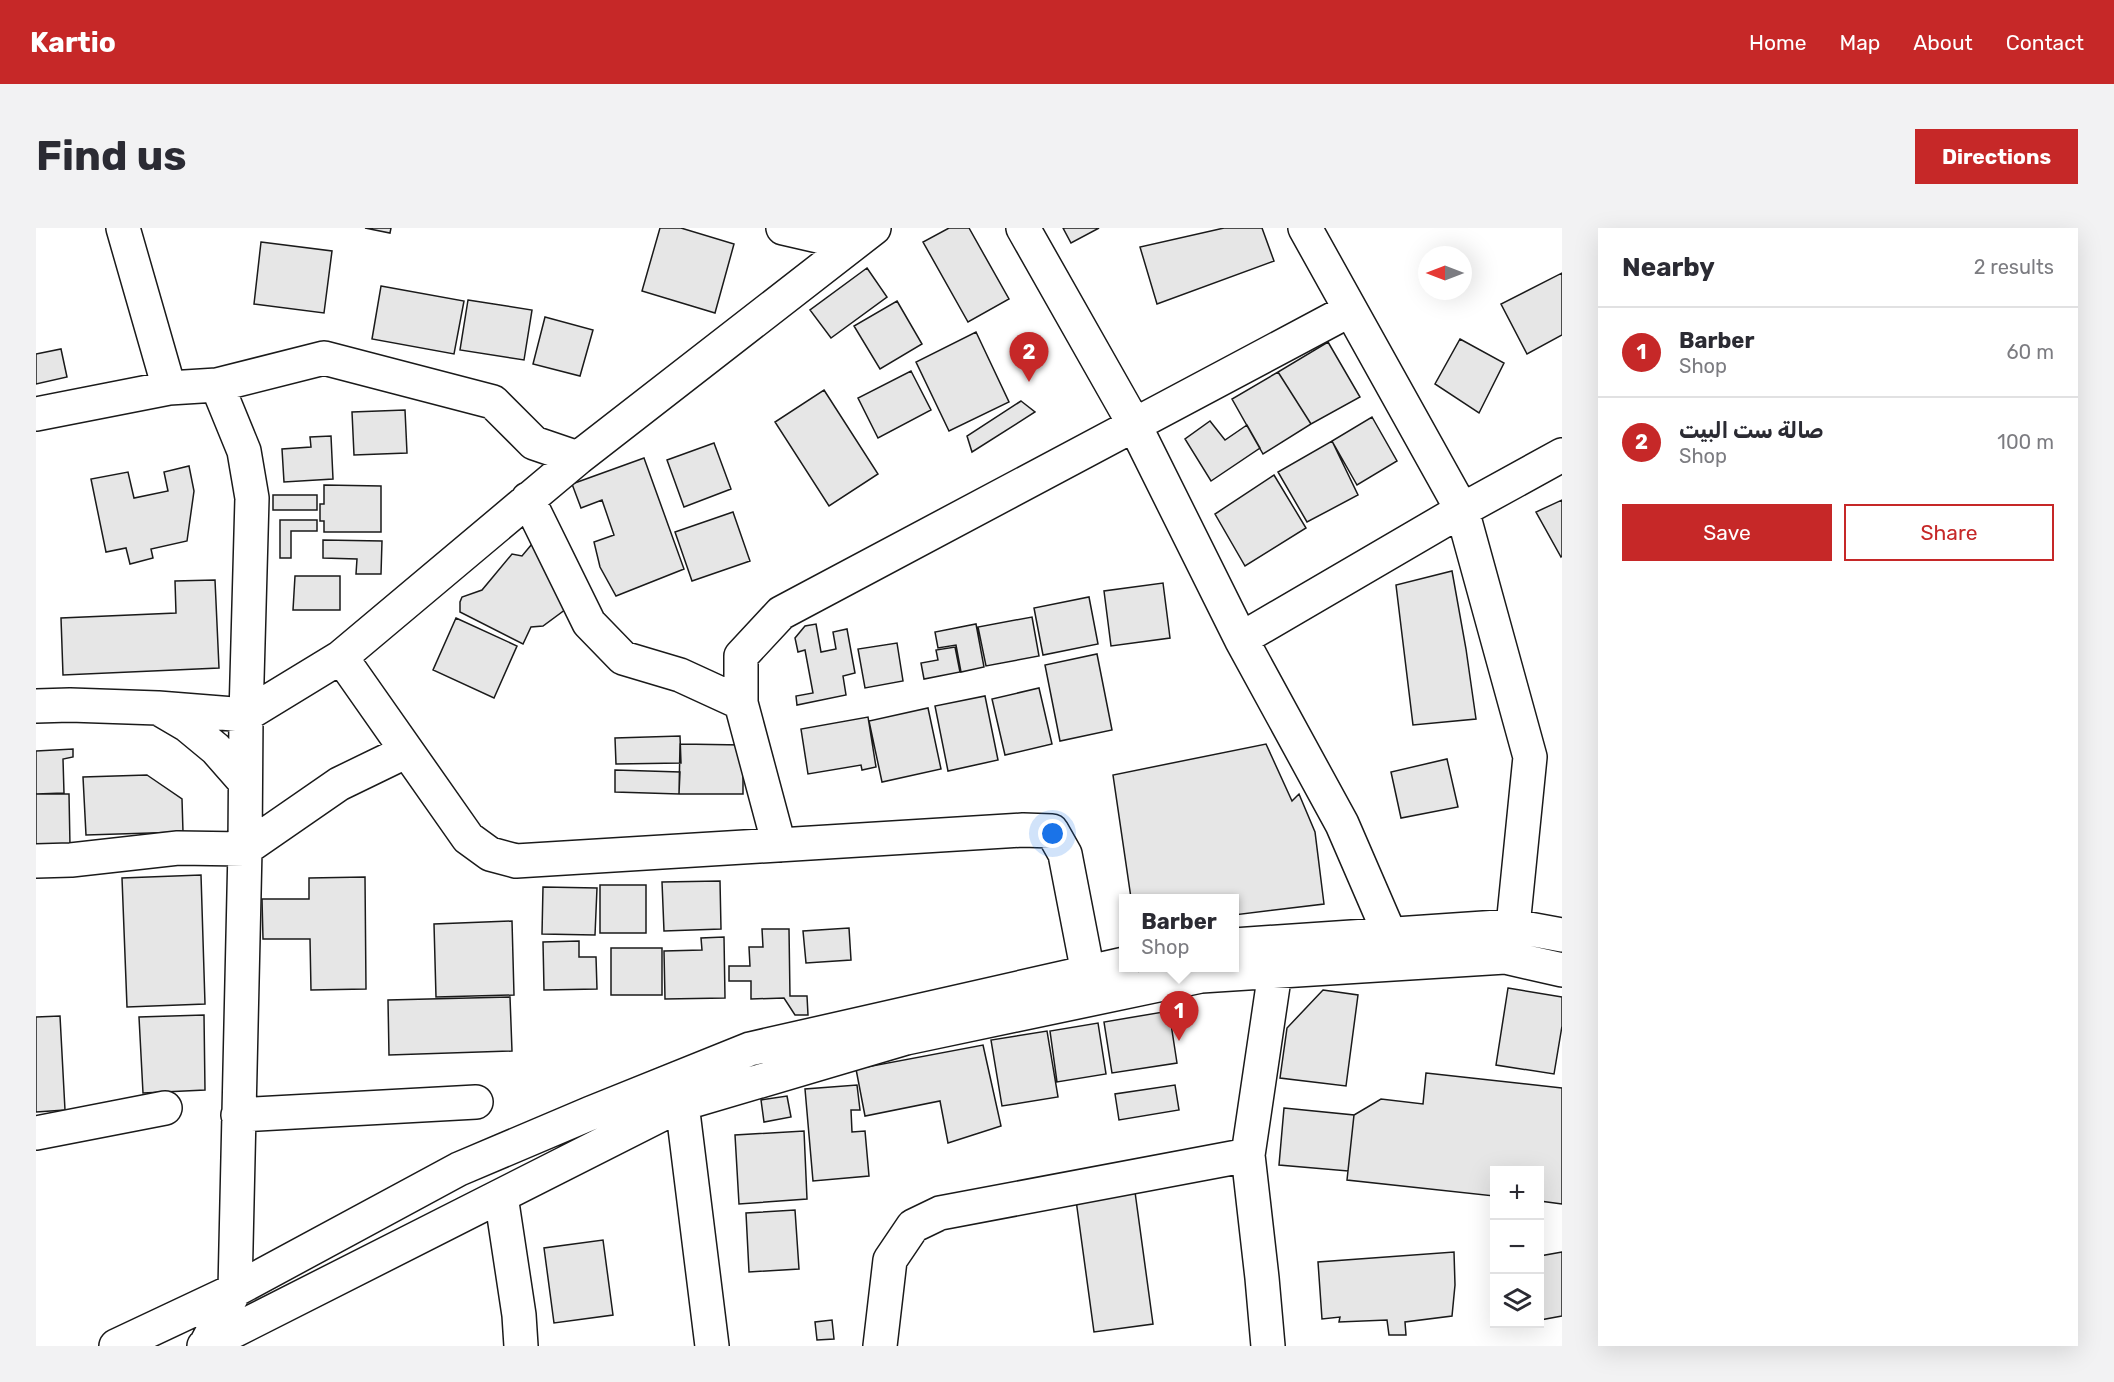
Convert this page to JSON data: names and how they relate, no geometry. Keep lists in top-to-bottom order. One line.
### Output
{"north":"left","page":{"header":"Kartio","nav":["Home","Map","About","Contact"],"buttons":["Directions",["Save","Share"]],"title":"Find us","heading":["Nearby","2 results"],"list":[{"mark":"1","name":"Barber","note":"Shop","value":"60 m"},{"mark":"2","name":"صالة ست البيت","note":"Shop","value":"100 m"}],"pins":["2","1"],"popup":["Barber","Shop"],"map_buttons":["+","−"]}}
